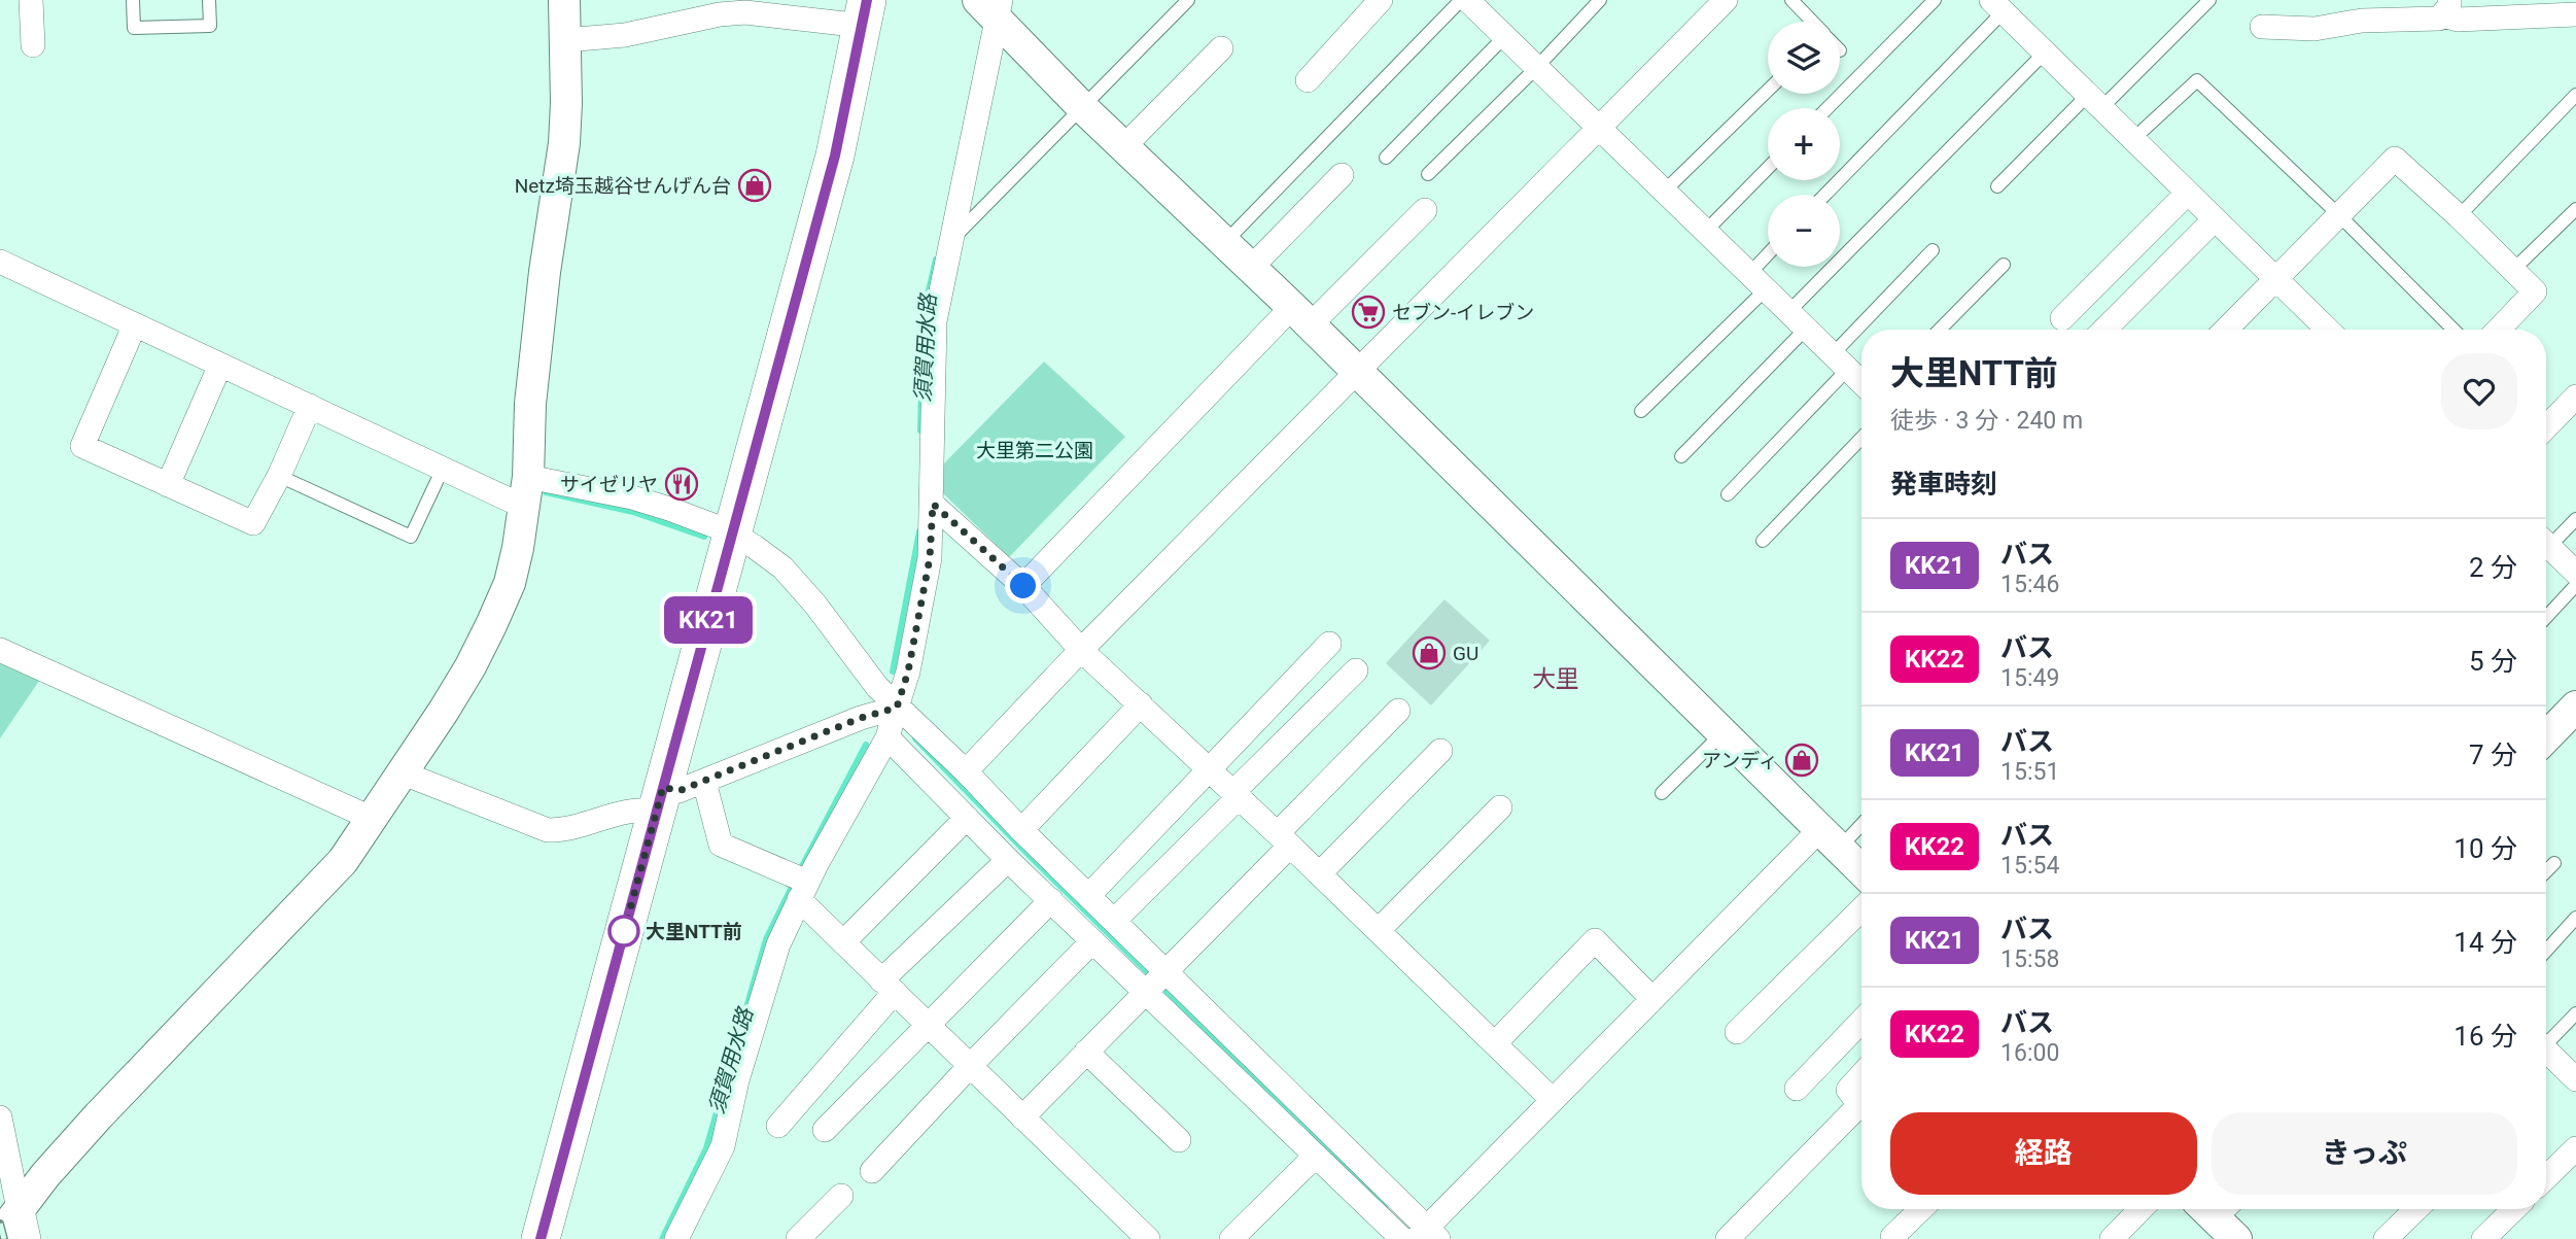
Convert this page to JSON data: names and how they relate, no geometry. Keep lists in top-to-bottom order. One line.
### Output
{"districts":["大里"],"water":["須賀用水路"],"parks":["大里第二公園"],"places":{"shop":["Netz埼玉越谷せんげん台","GU","アンディ"],"supermarket":["セブン-イレブン"],"restaurant":["サイゼリヤ"],"other":["大里NTT前"]},"lines":["bus line KK21"],"page":{"on_map":"KK21","map_buttons":["+","−"],"heading":[["大里NTT前","徒歩 · 3 分 · 240 m"],"発車時刻"],"list":[{"mark":"KK21","name":"バス","note":"15:46","value":"2 分"},{"mark":"KK22","name":"バス","note":"15:49","value":"5 分"},{"mark":"KK21","name":"バス","note":"15:51","value":"7 分"},{"mark":"KK22","name":"バス","note":"15:54","value":"10 分"},{"mark":"KK21","name":"バス","note":"15:58","value":"14 分"},{"mark":"KK22","name":"バス","note":"16:00","value":"16 分"}],"buttons":["経路","きっぷ"]}}
